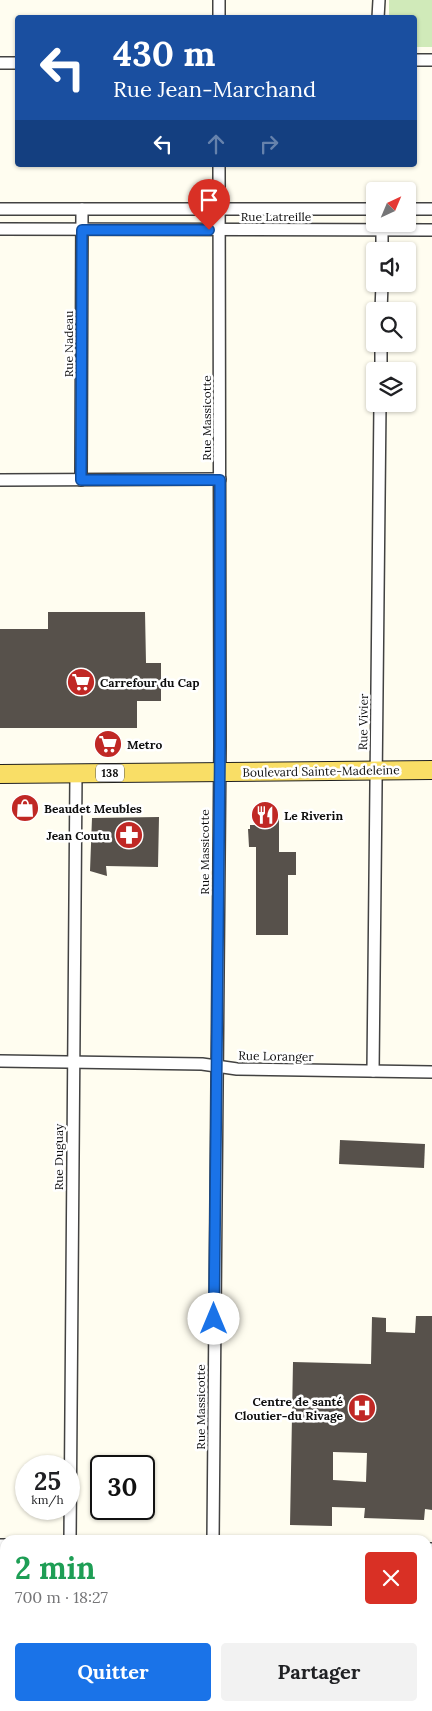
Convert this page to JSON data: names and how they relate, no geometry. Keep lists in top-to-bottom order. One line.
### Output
{"streets":{"main road":["Boulevard Sainte-Madeleine","138"],"street":["Rue Latreille","Rue Nadeau","Rue Massicotte","Rue Vivier","Rue Loranger","Rue Duguay"]},"crossings":[["Rue Latreille","Rue Nadeau"],["Rue Latreille","Rue Massicotte"],["Rue Massicotte","Boulevard Sainte-Madeleine"],["Rue Massicotte","Rue Loranger"],["Rue Vivier","Boulevard Sainte-Madeleine"],["Rue Vivier","Rue Loranger"],["Boulevard Sainte-Madeleine","Rue Duguay"],["Rue Loranger","Rue Duguay"]],"places":{"supermarket":["Carrefour du Cap","Metro"],"shop":["Beaudet Meubles"],"restaurant":["Le Riverin"],"pharmacy":["Jean Coutu"],"hospital":["Centre de santé Cloutier-du Rivage"]},"north":"top right","page":{"turn":["430 m","Rue Jean-Marchand"],"speed":"25 km/h","limit":"30","heading":["2 min","700 m · 18:27"],"buttons":["Quitter","Partager"]}}
